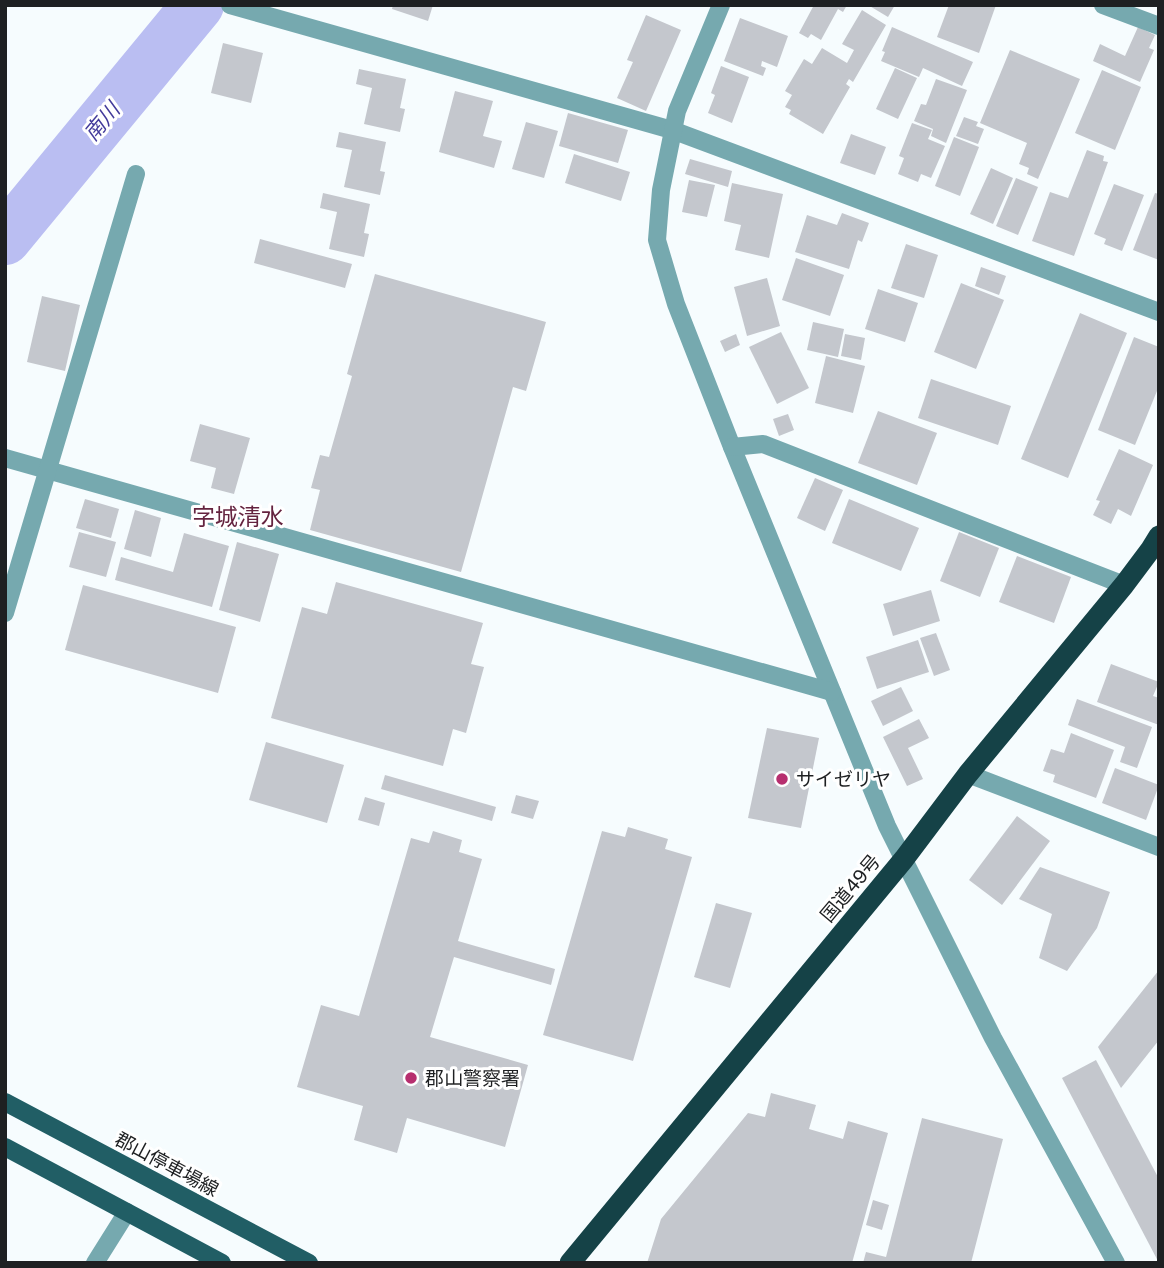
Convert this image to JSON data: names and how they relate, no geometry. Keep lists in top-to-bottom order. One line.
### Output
{"streets":{"highway":["国道49号"],"main road":["郡山停車場線"]},"districts":["字城清水"],"water":["南川"],"places":["サイゼリヤ","郡山警察署"]}
